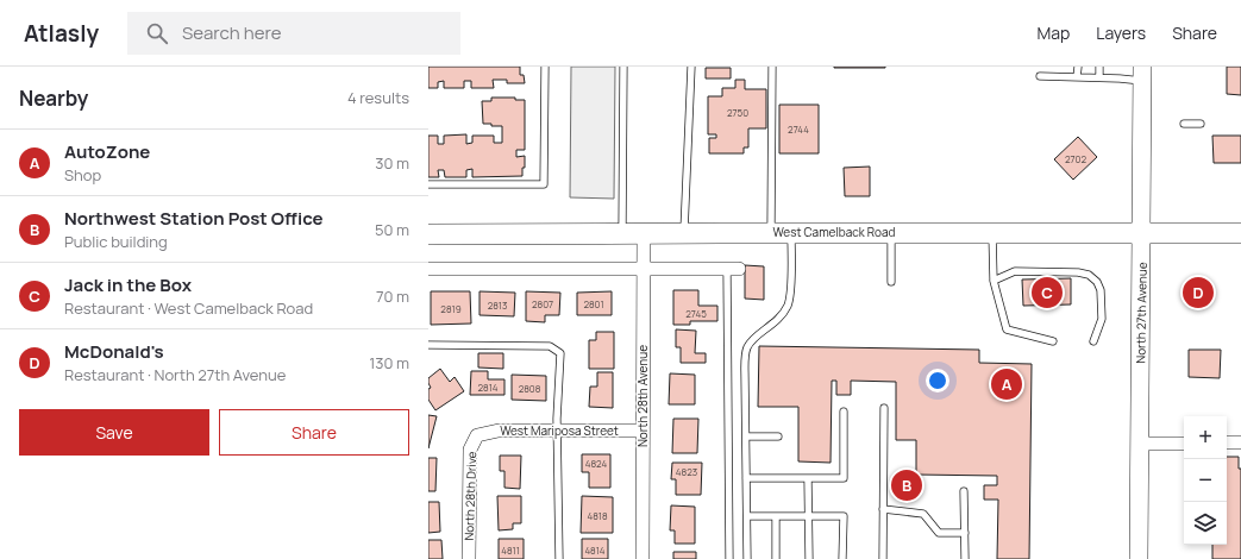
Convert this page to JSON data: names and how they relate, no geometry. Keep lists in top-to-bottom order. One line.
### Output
{"streets":{"main road":["West Camelback Road","North 27th Avenue"],"street":["North 28th Avenue","West Mariposa Street","North 28th Drive"]},"crossings":[["West Camelback Road","North 27th Avenue"],["West Camelback Road","North 28th Avenue"],["North 28th Avenue","West Mariposa Street"],["West Mariposa Street","North 28th Drive"]],"house_numbers":["2750","2744","2702","2807","2801","2813","2819","2745","2814","2808","4824","4823","4818","4811","4814"],"page":{"header":"Atlasly","search":"Search here","nav":["Map","Layers","Share"],"heading":["Nearby","4 results"],"list":[{"mark":"A","name":"AutoZone","note":"Shop","value":"30 m"},{"mark":"B","name":"Northwest Station Post Office","note":"Public building","value":"50 m"},{"mark":"C","name":"Jack in the Box","note":"Restaurant · West Camelback Road","value":"70 m"},{"mark":"D","name":"McDonald's","note":"Restaurant · North 27th Avenue","value":"130 m"}],"pins":["C","D","A","B"],"buttons":["Save","Share"],"map_buttons":["+","−"]}}
